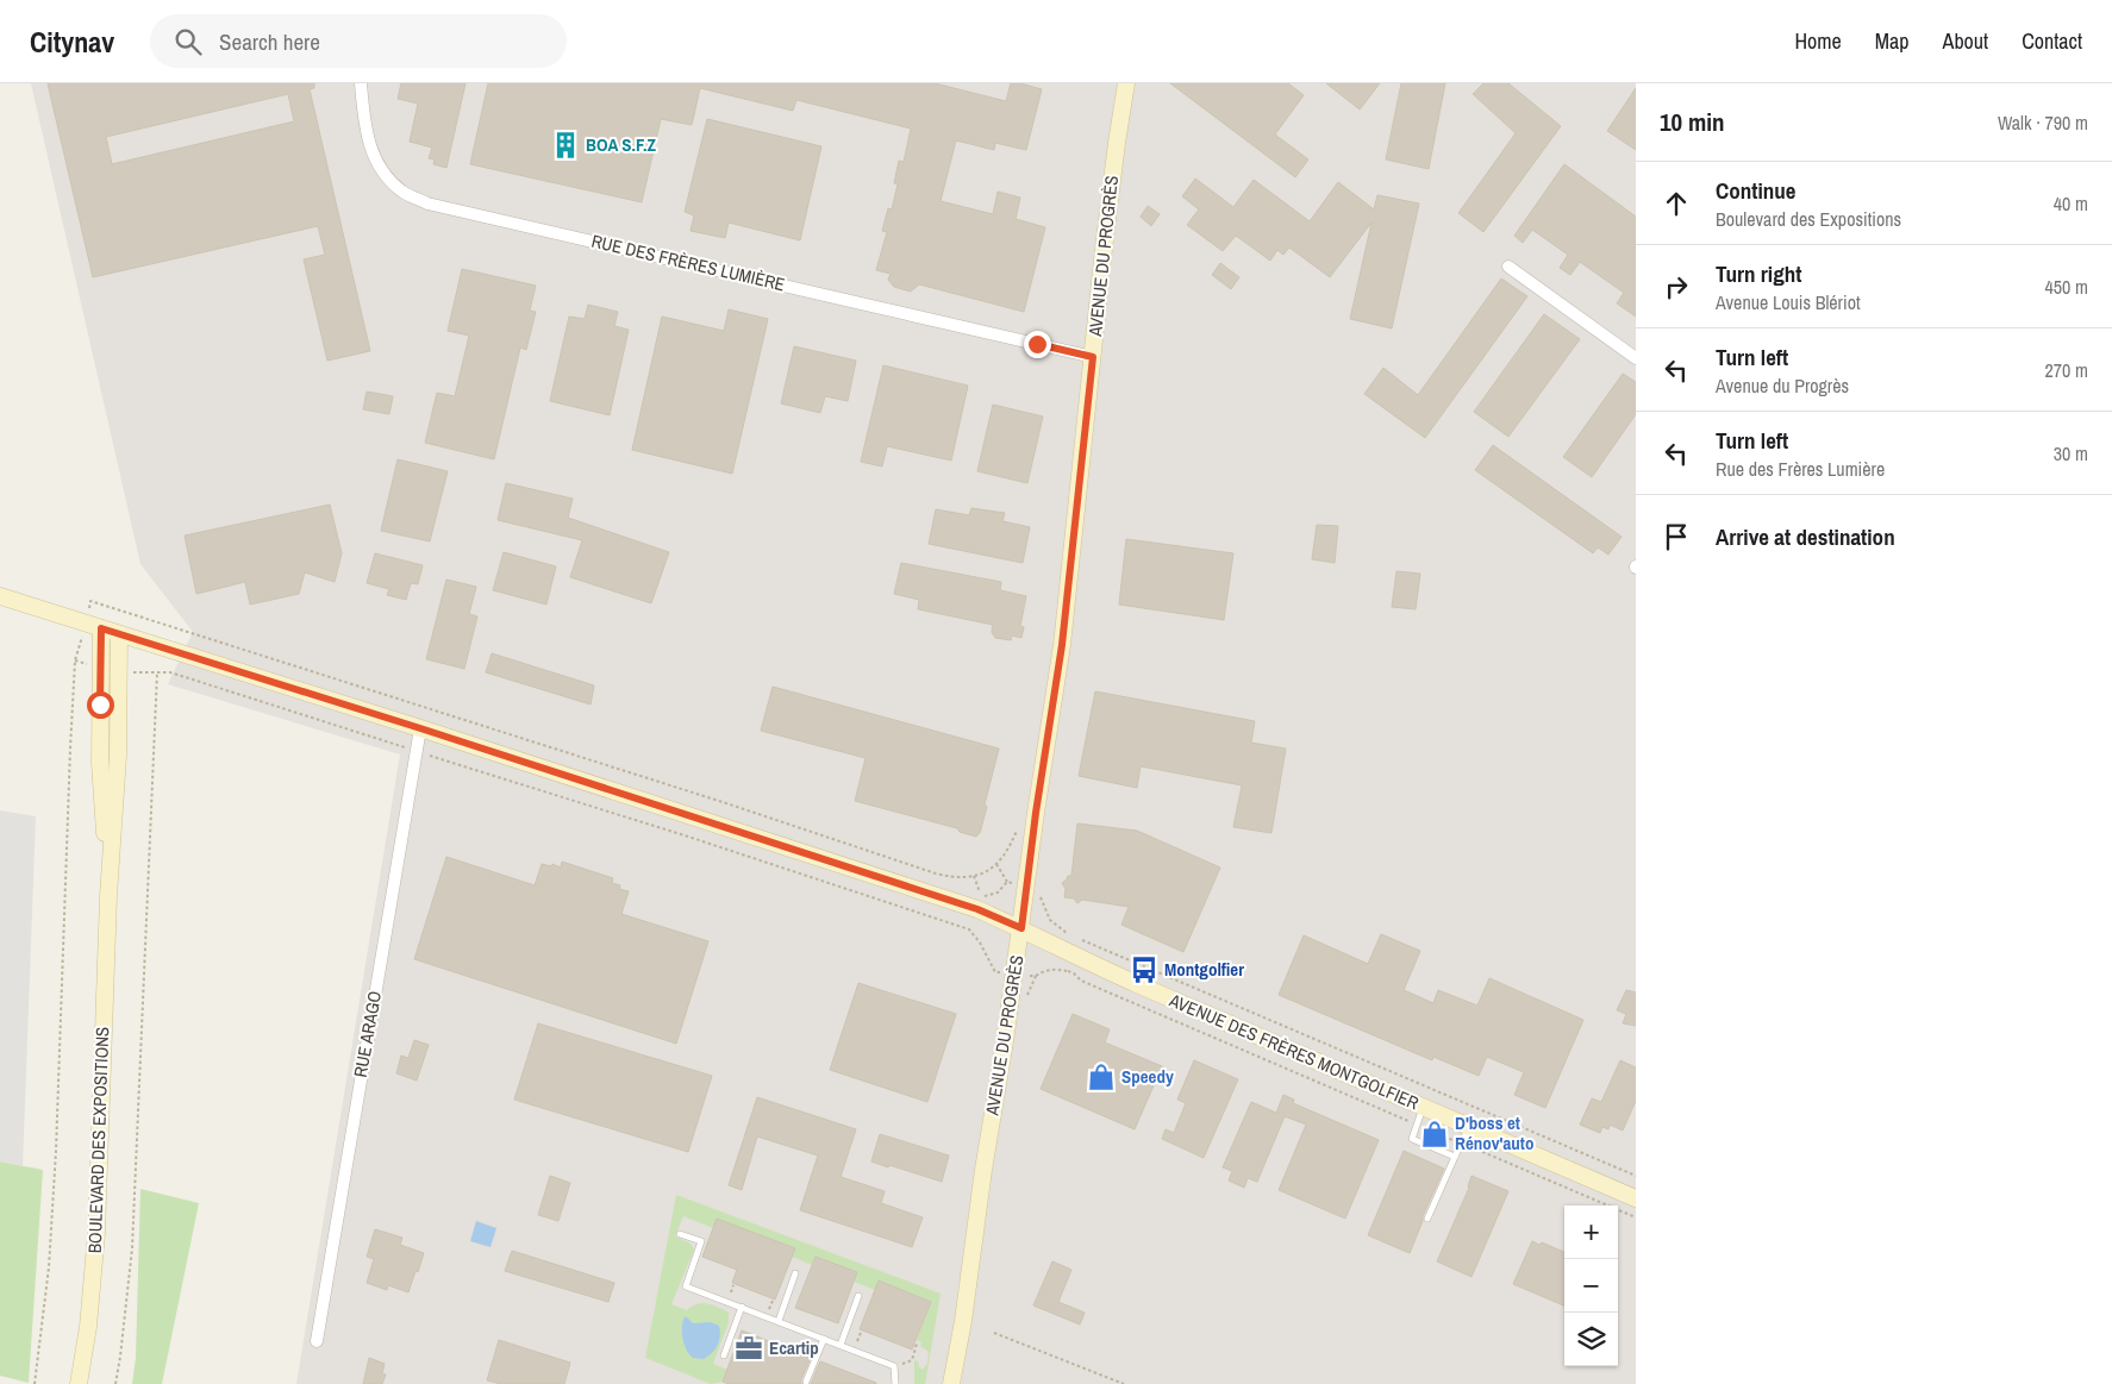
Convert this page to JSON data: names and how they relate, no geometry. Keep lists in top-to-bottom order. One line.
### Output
{"streets":{"street":["AVENUE DU PROGRÈS","RUE DES FRÈRES LUMIÈRE","RUE ARAGO","AVENUE DES FRÈRES MONTGOLFIER","BOULEVARD DES EXPOSITIONS"]},"crossings":[["AVENUE DU PROGRÈS","RUE DES FRÈRES LUMIÈRE"],["AVENUE DU PROGRÈS","AVENUE DES FRÈRES MONTGOLFIER"],["RUE ARAGO","AVENUE DES FRÈRES MONTGOLFIER"],["AVENUE DES FRÈRES MONTGOLFIER","BOULEVARD DES EXPOSITIONS"]],"places":{"building":["BOA S.F.Z"],"bus stop":["Montgolfier"],"shop":["Speedy","D'boss et Rénov'auto"],"office":["Ecartip"]},"page":{"header":"Citynav","search":"Search here","nav":["Home","Map","About","Contact"],"heading":["10 min","Walk · 790 m"],"list":[["Continue","Boulevard des Expositions","40 m"],["Turn right","Avenue Louis Blériot","450 m"],["Turn left","Avenue du Progrès","270 m"],["Turn left","Rue des Frères Lumière","30 m"],"Arrive at destination"],"map_buttons":["+","−"]}}
